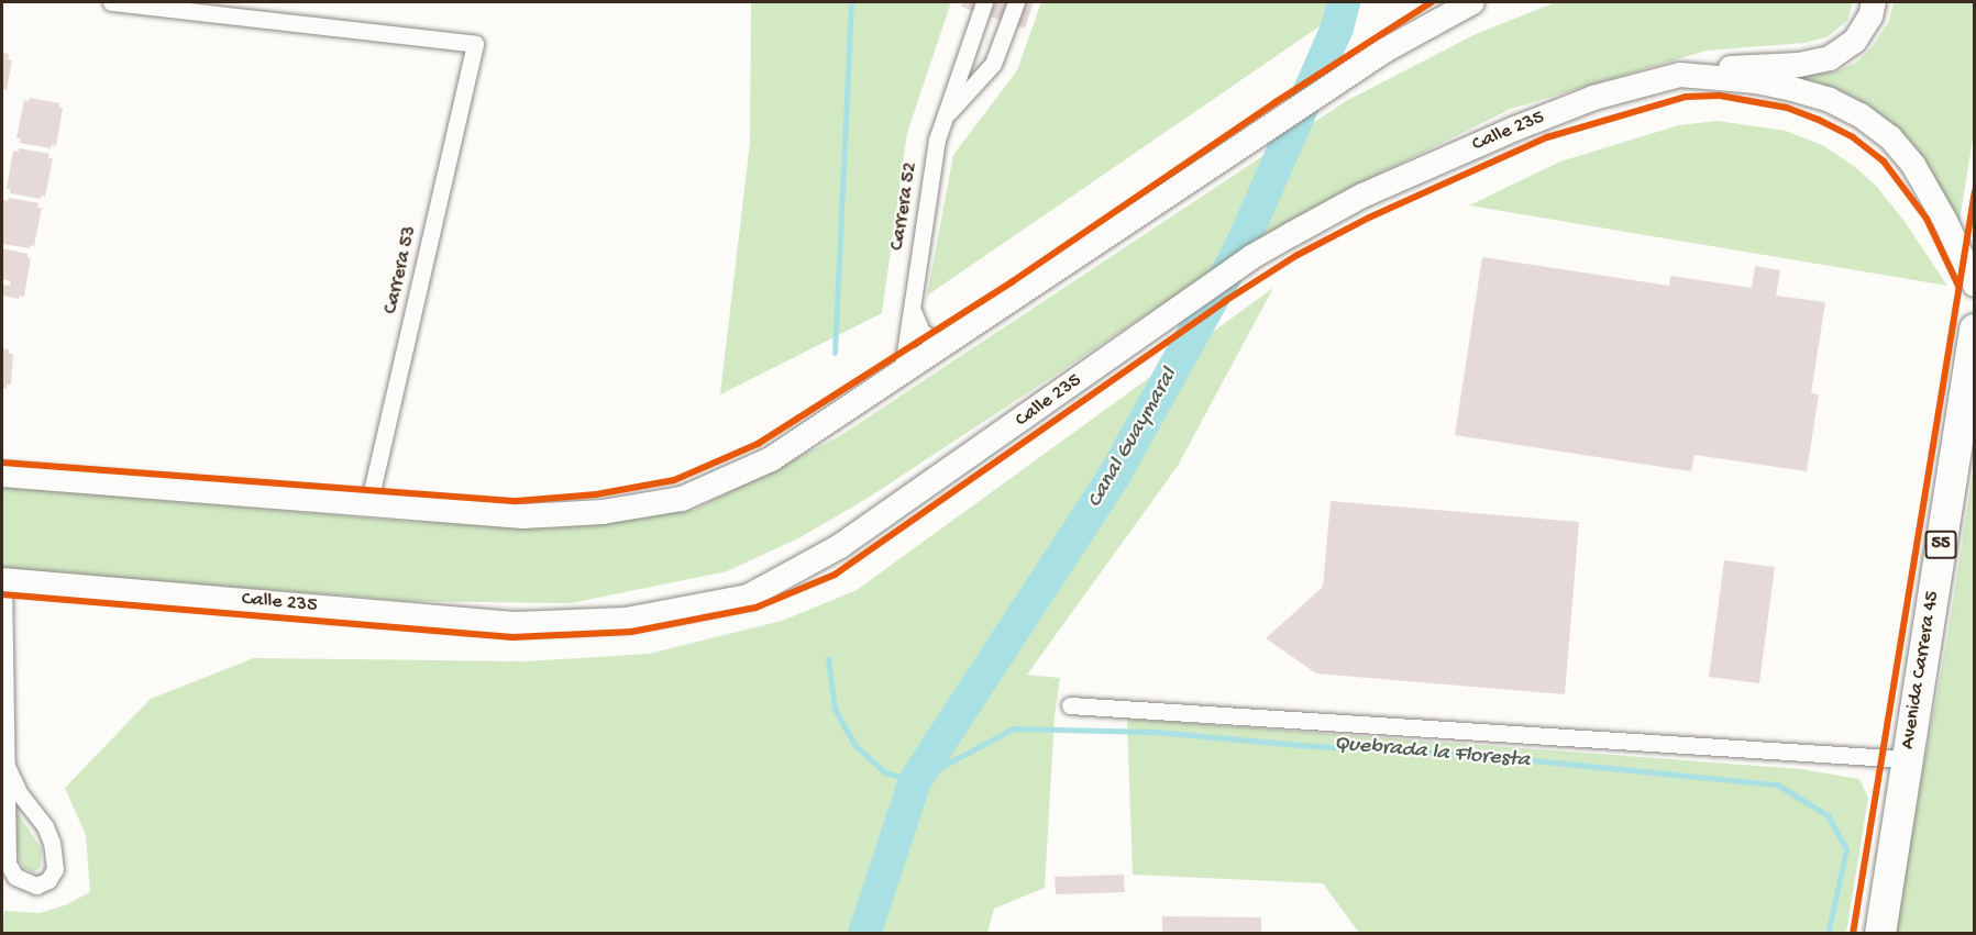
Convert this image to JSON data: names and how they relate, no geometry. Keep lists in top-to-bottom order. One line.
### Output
{"streets":{"highway":["55","Avenida Carrera 45"],"main road":["Calle 235"],"street":["Carrera 52","Carrera 53"]},"water":["Canal Guaymaral","Quebrada la Floresta"]}
